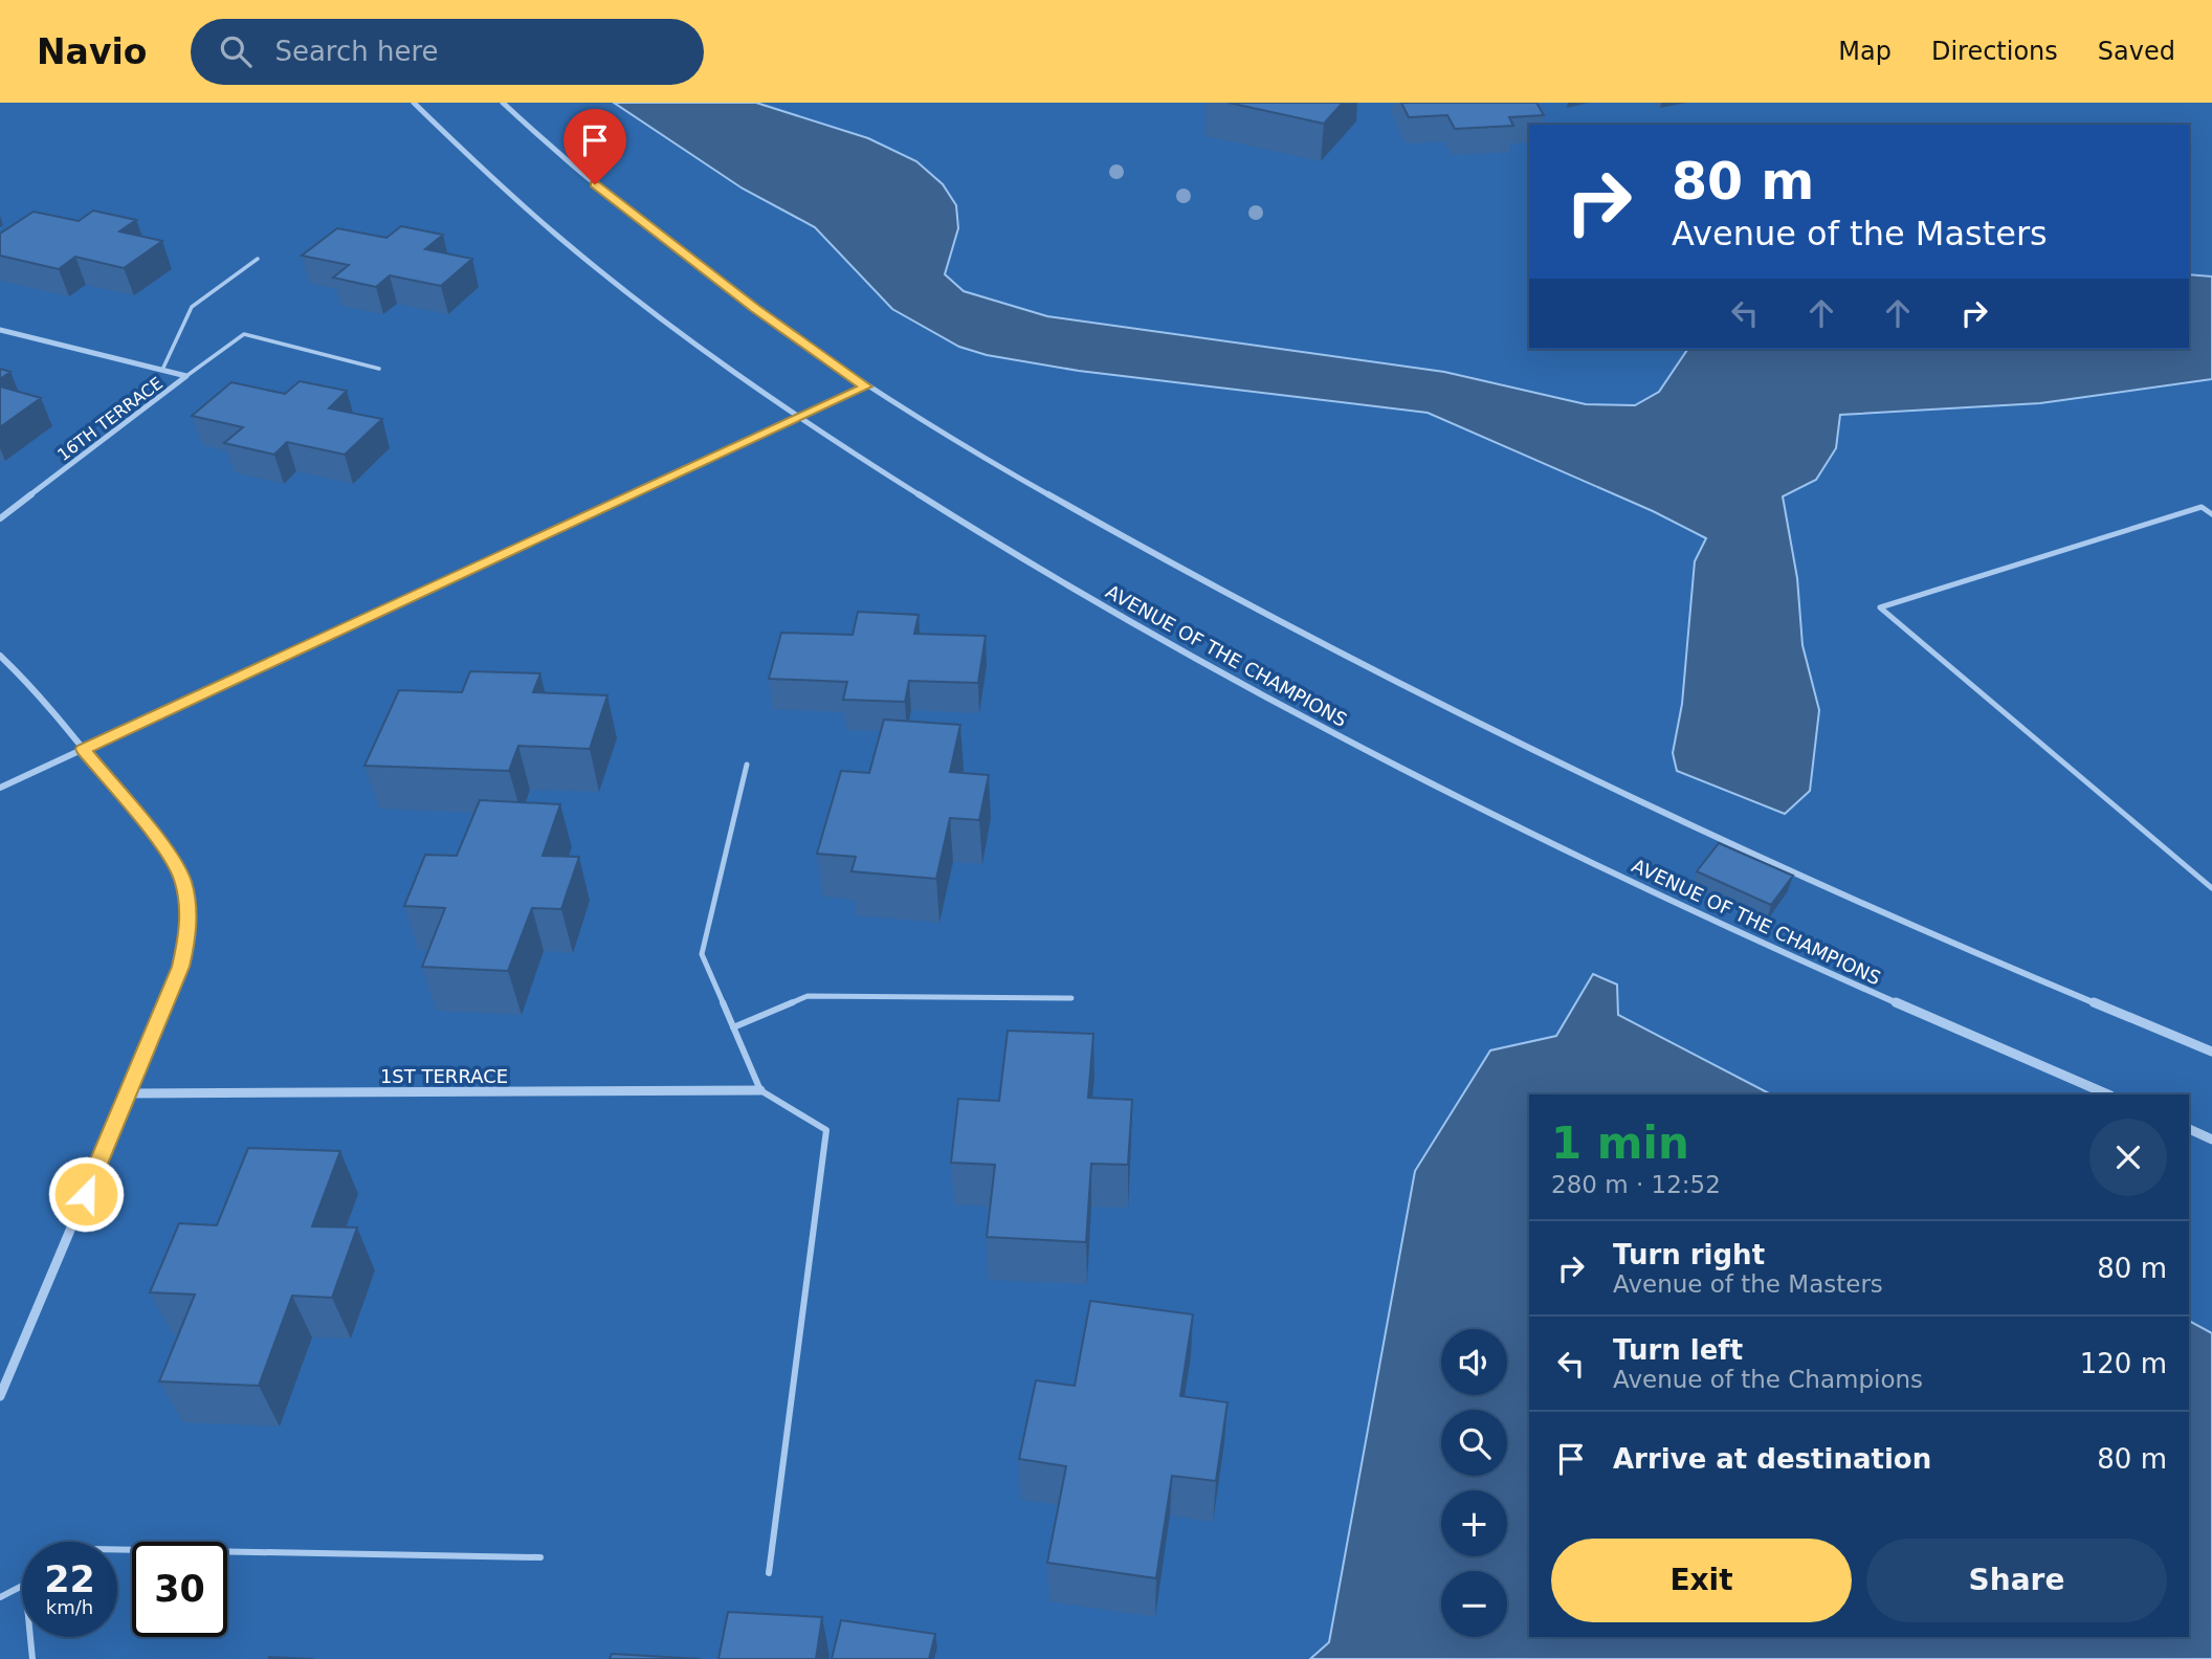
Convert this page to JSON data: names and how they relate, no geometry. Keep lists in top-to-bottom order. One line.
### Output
{"streets":{"street":["16TH TERRACE","AVENUE OF THE CHAMPIONS","1ST TERRACE"]},"page":{"header":"Navio","search":"Search here","nav":["Map","Directions","Saved"],"turn":["80 m","Avenue of the Masters"],"heading":["1 min","280 m · 12:52"],"list":[{"name":"Turn right","note":"Avenue of the Masters","value":"80 m"},{"name":"Turn left","note":"Avenue of the Champions","value":"120 m"},{"name":"Arrive at destination","value":"80 m"}],"map_buttons":["+","−"],"buttons":["Exit","Share"],"speed":"22 km/h","limit":"30"}}
